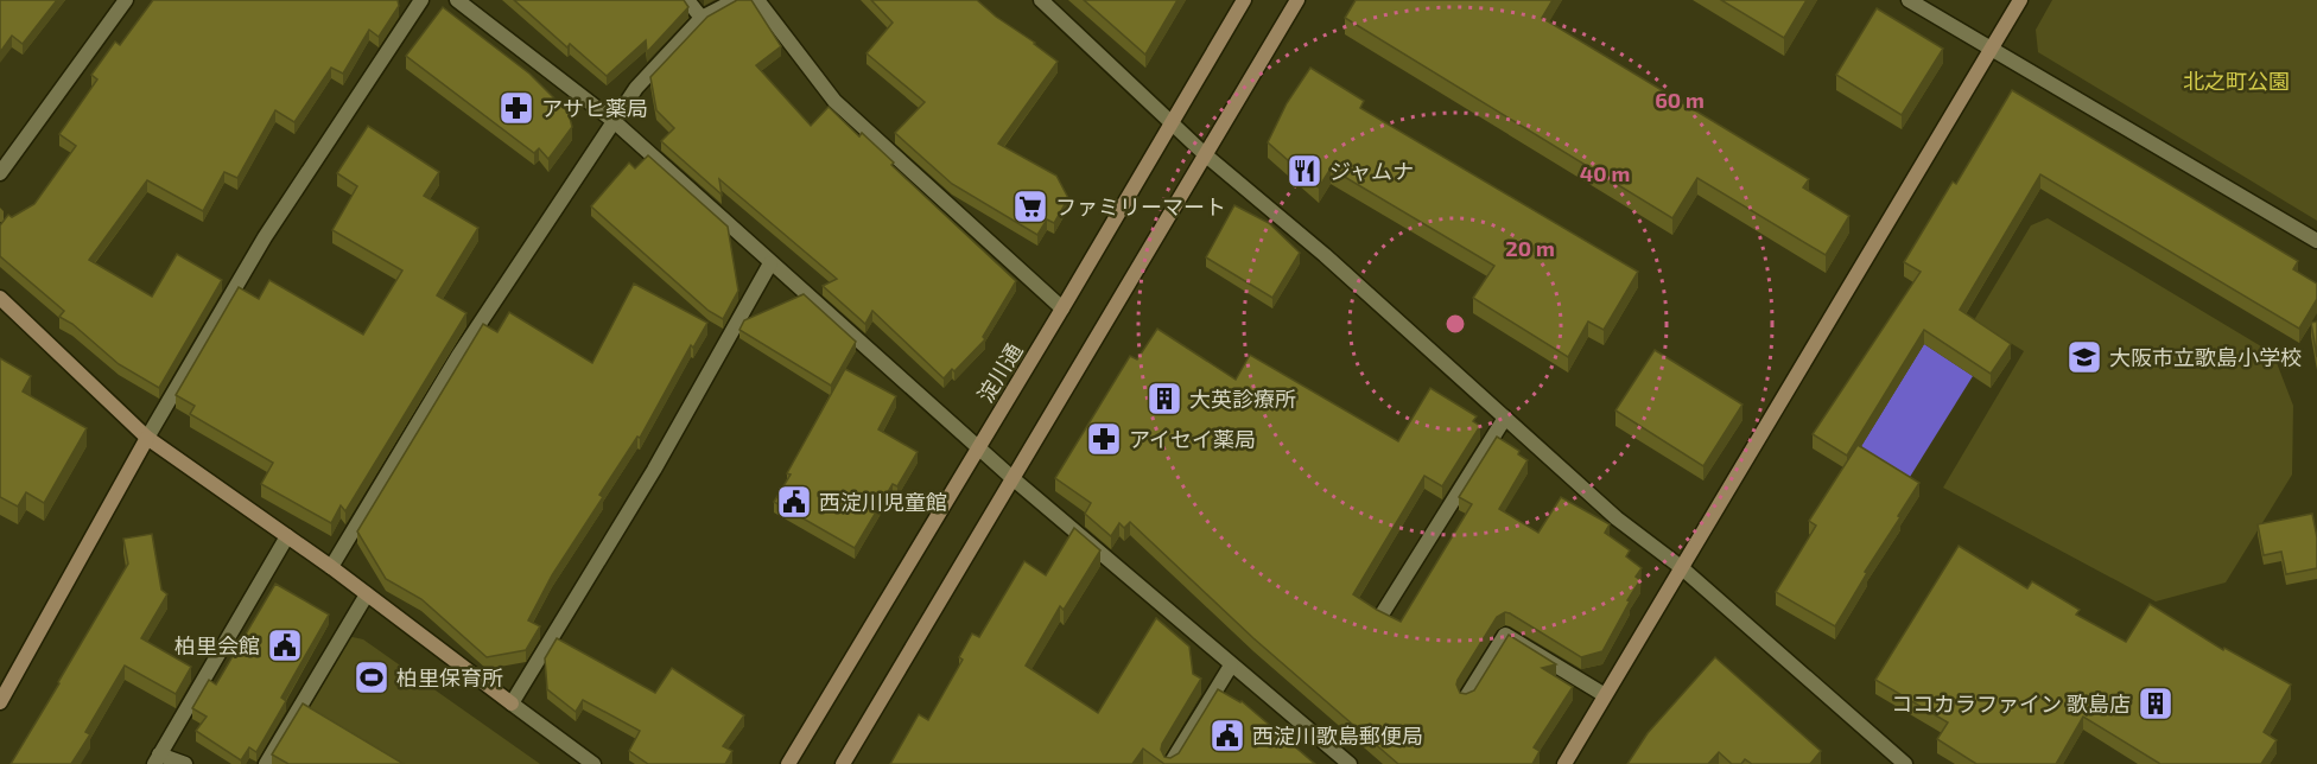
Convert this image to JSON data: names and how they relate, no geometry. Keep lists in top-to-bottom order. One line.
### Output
{"streets":{"street":["淀川通"]},"parks":["北之町公園"],"places":{"pharmacy":["アサヒ薬局","アイセイ薬局"],"restaurant":["ジャムナ"],"supermarket":["ファミリーマート"],"school or university":["大阪市立歌島小学校"],"building":["大英診療所","ココカラファイン 歌島店"],"public building":["西淀川児童館","柏里会館","西淀川歌島郵便局"],"sports":["柏里保育所"]},"rings":["60 m","40 m","20 m"]}
